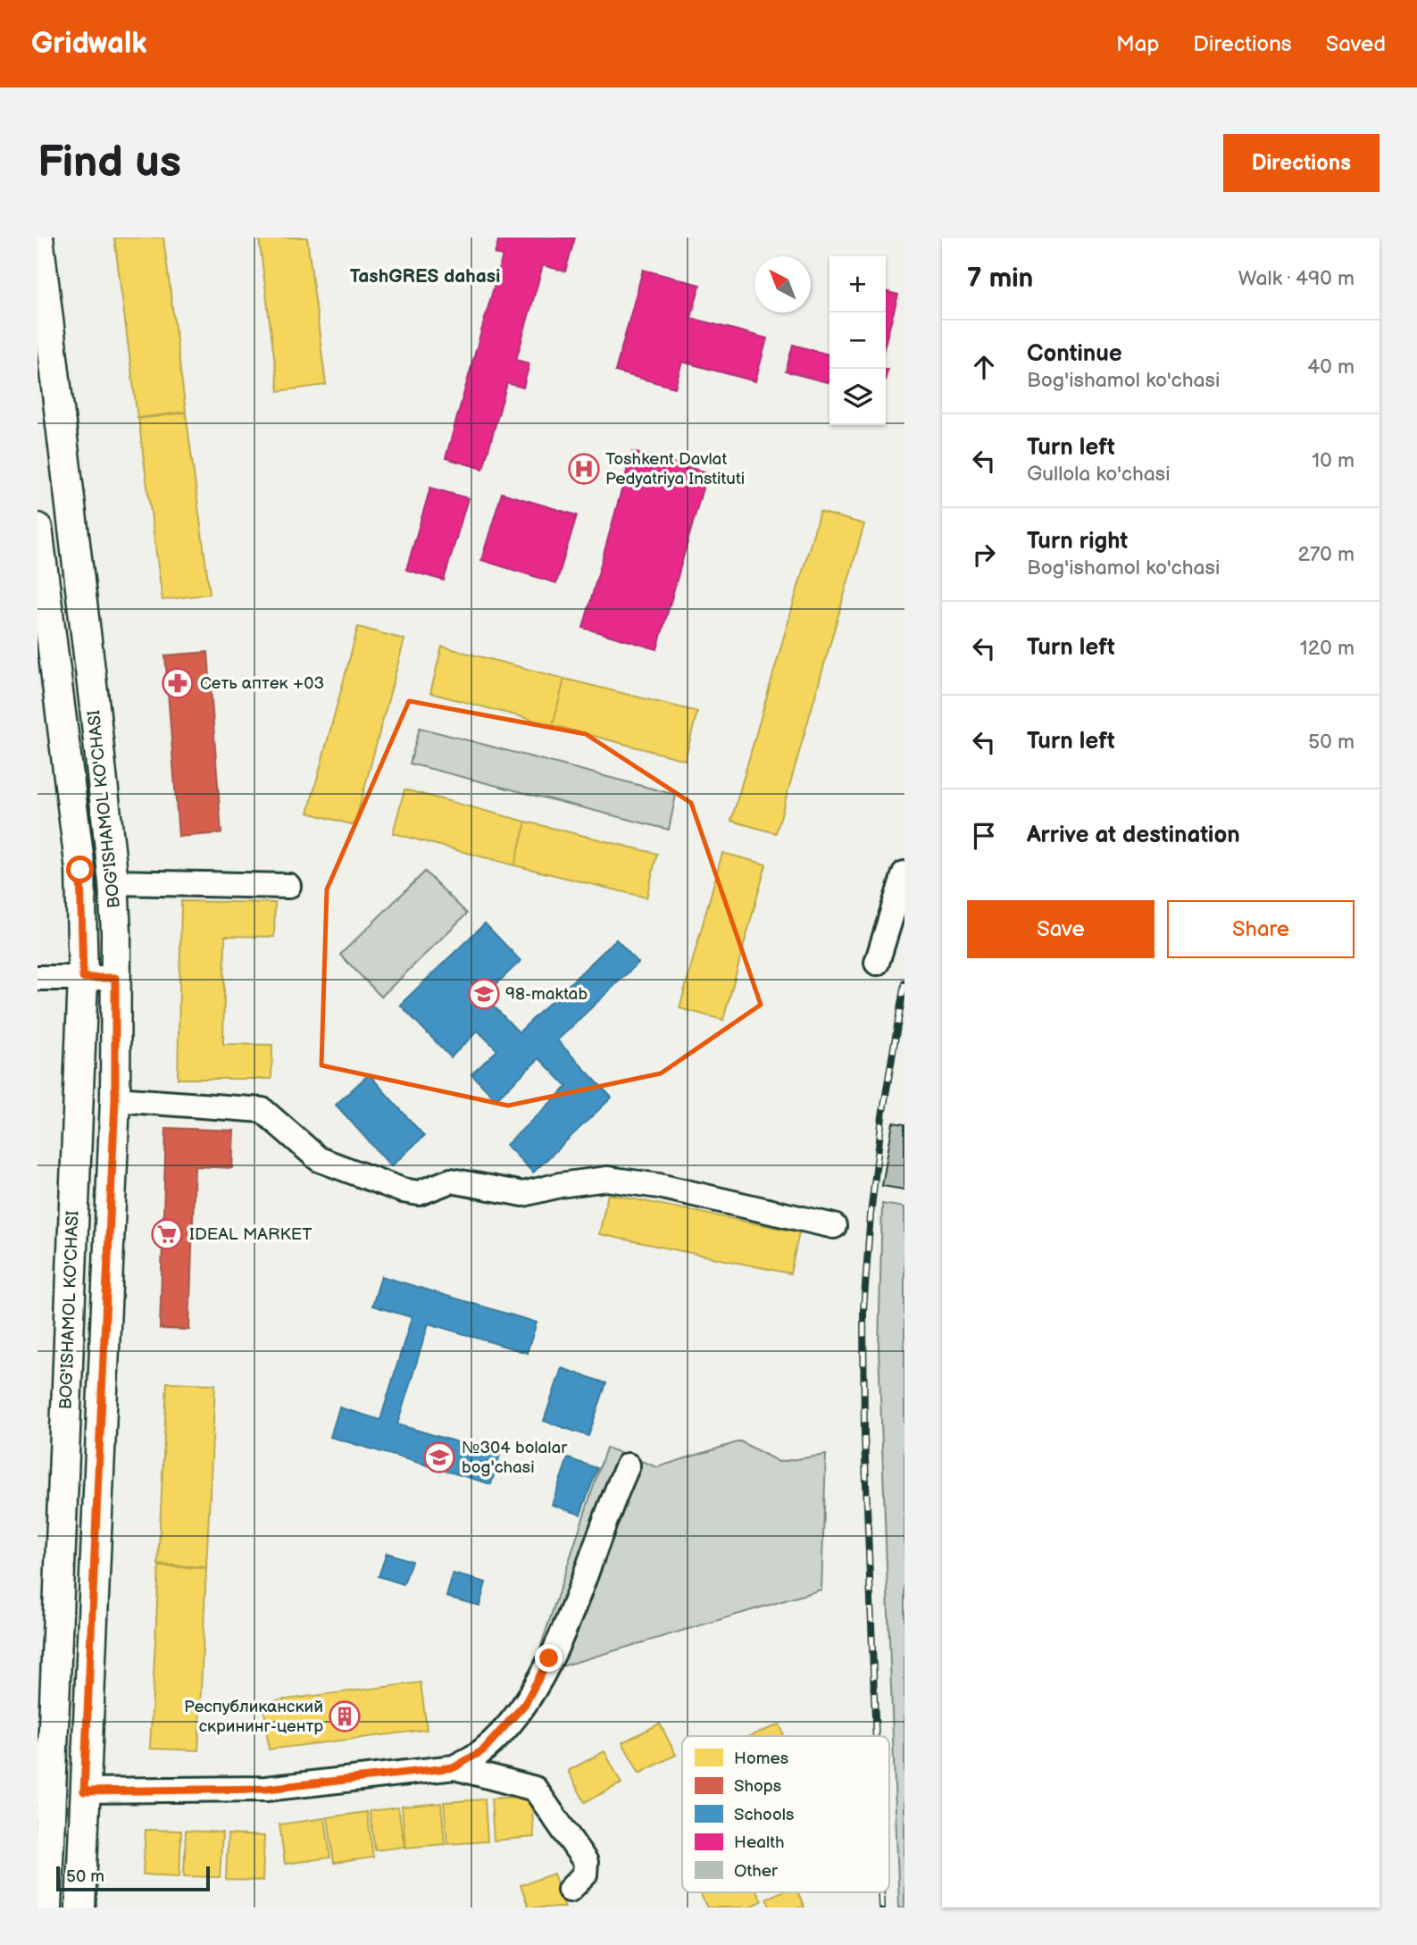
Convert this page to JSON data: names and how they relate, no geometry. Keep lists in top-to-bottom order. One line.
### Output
{"streets":{"main road":["BOG'ISHAMOL KO'CHASI"]},"districts":["TashGRES dahasi"],"places":{"hospital":["Toshkent Davlat Pedyatriya Instituti"],"pharmacy":["Сеть аптек +03"],"school or university":["98-maktab","№304 bolalar bog'chasi"],"supermarket":["IDEAL MARKET"],"building":["Республиканский скрининг-центр"]},"legend":["Homes","Shops","Schools","Health","Other"],"scale_bar":"50 m","north":"top left","page":{"header":"Gridwalk","nav":["Map","Directions","Saved"],"buttons":["Directions",["Save","Share"]],"title":"Find us","heading":["7 min","Walk · 490 m"],"map_buttons":["+","−"],"list":[["Continue","Bog'ishamol ko'chasi","40 m"],["Turn left","Gullola ko'chasi","10 m"],["Turn right","Bog'ishamol ko'chasi","270 m"],["Turn left","120 m"],["Turn left","50 m"],"Arrive at destination"],"scale":"50 m"}}
